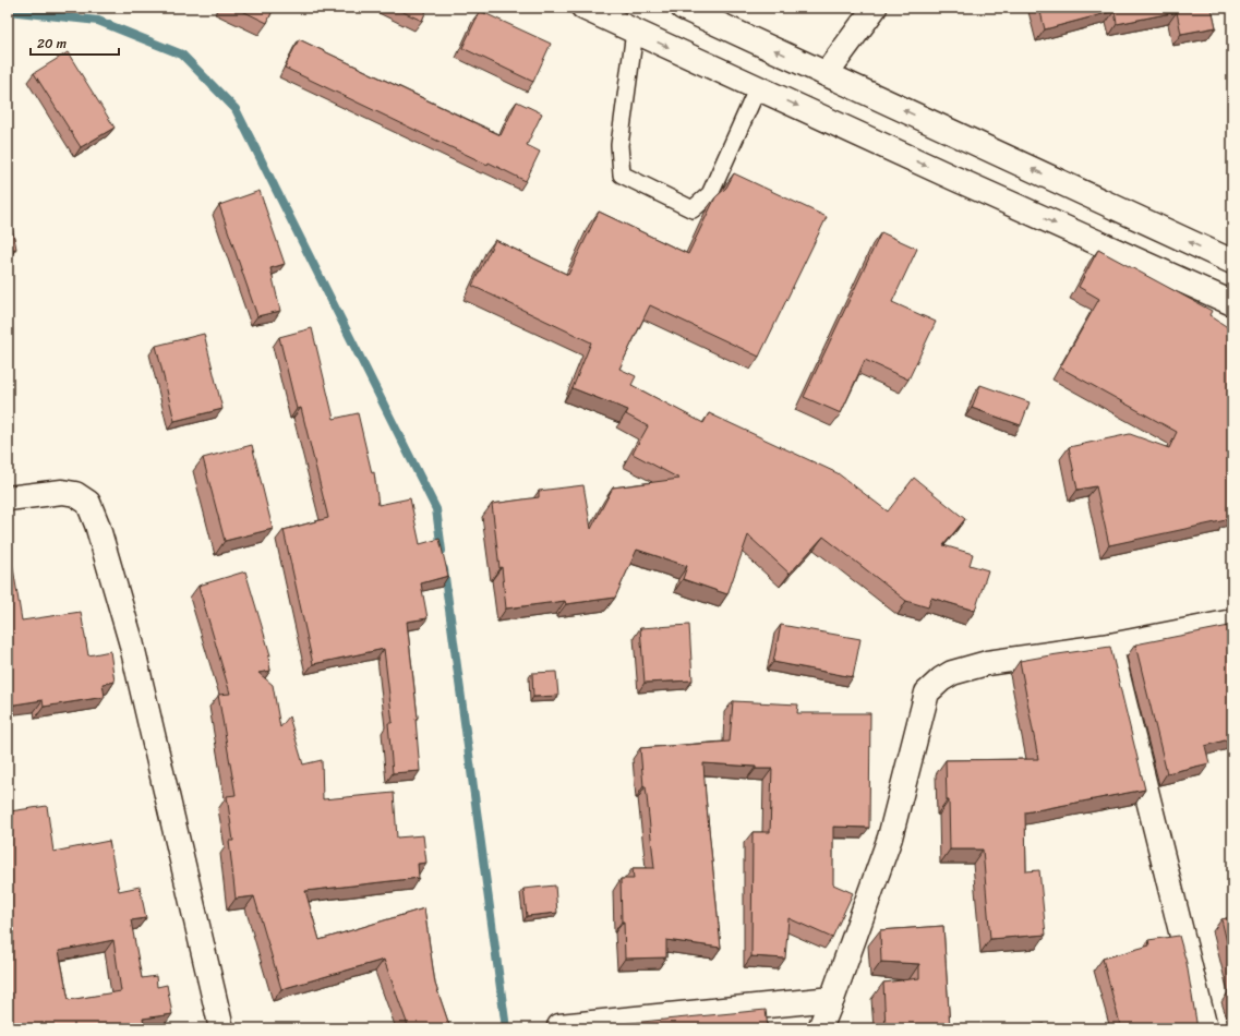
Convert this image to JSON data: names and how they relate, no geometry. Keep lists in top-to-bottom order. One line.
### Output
{"scale_bar":"20 m"}
